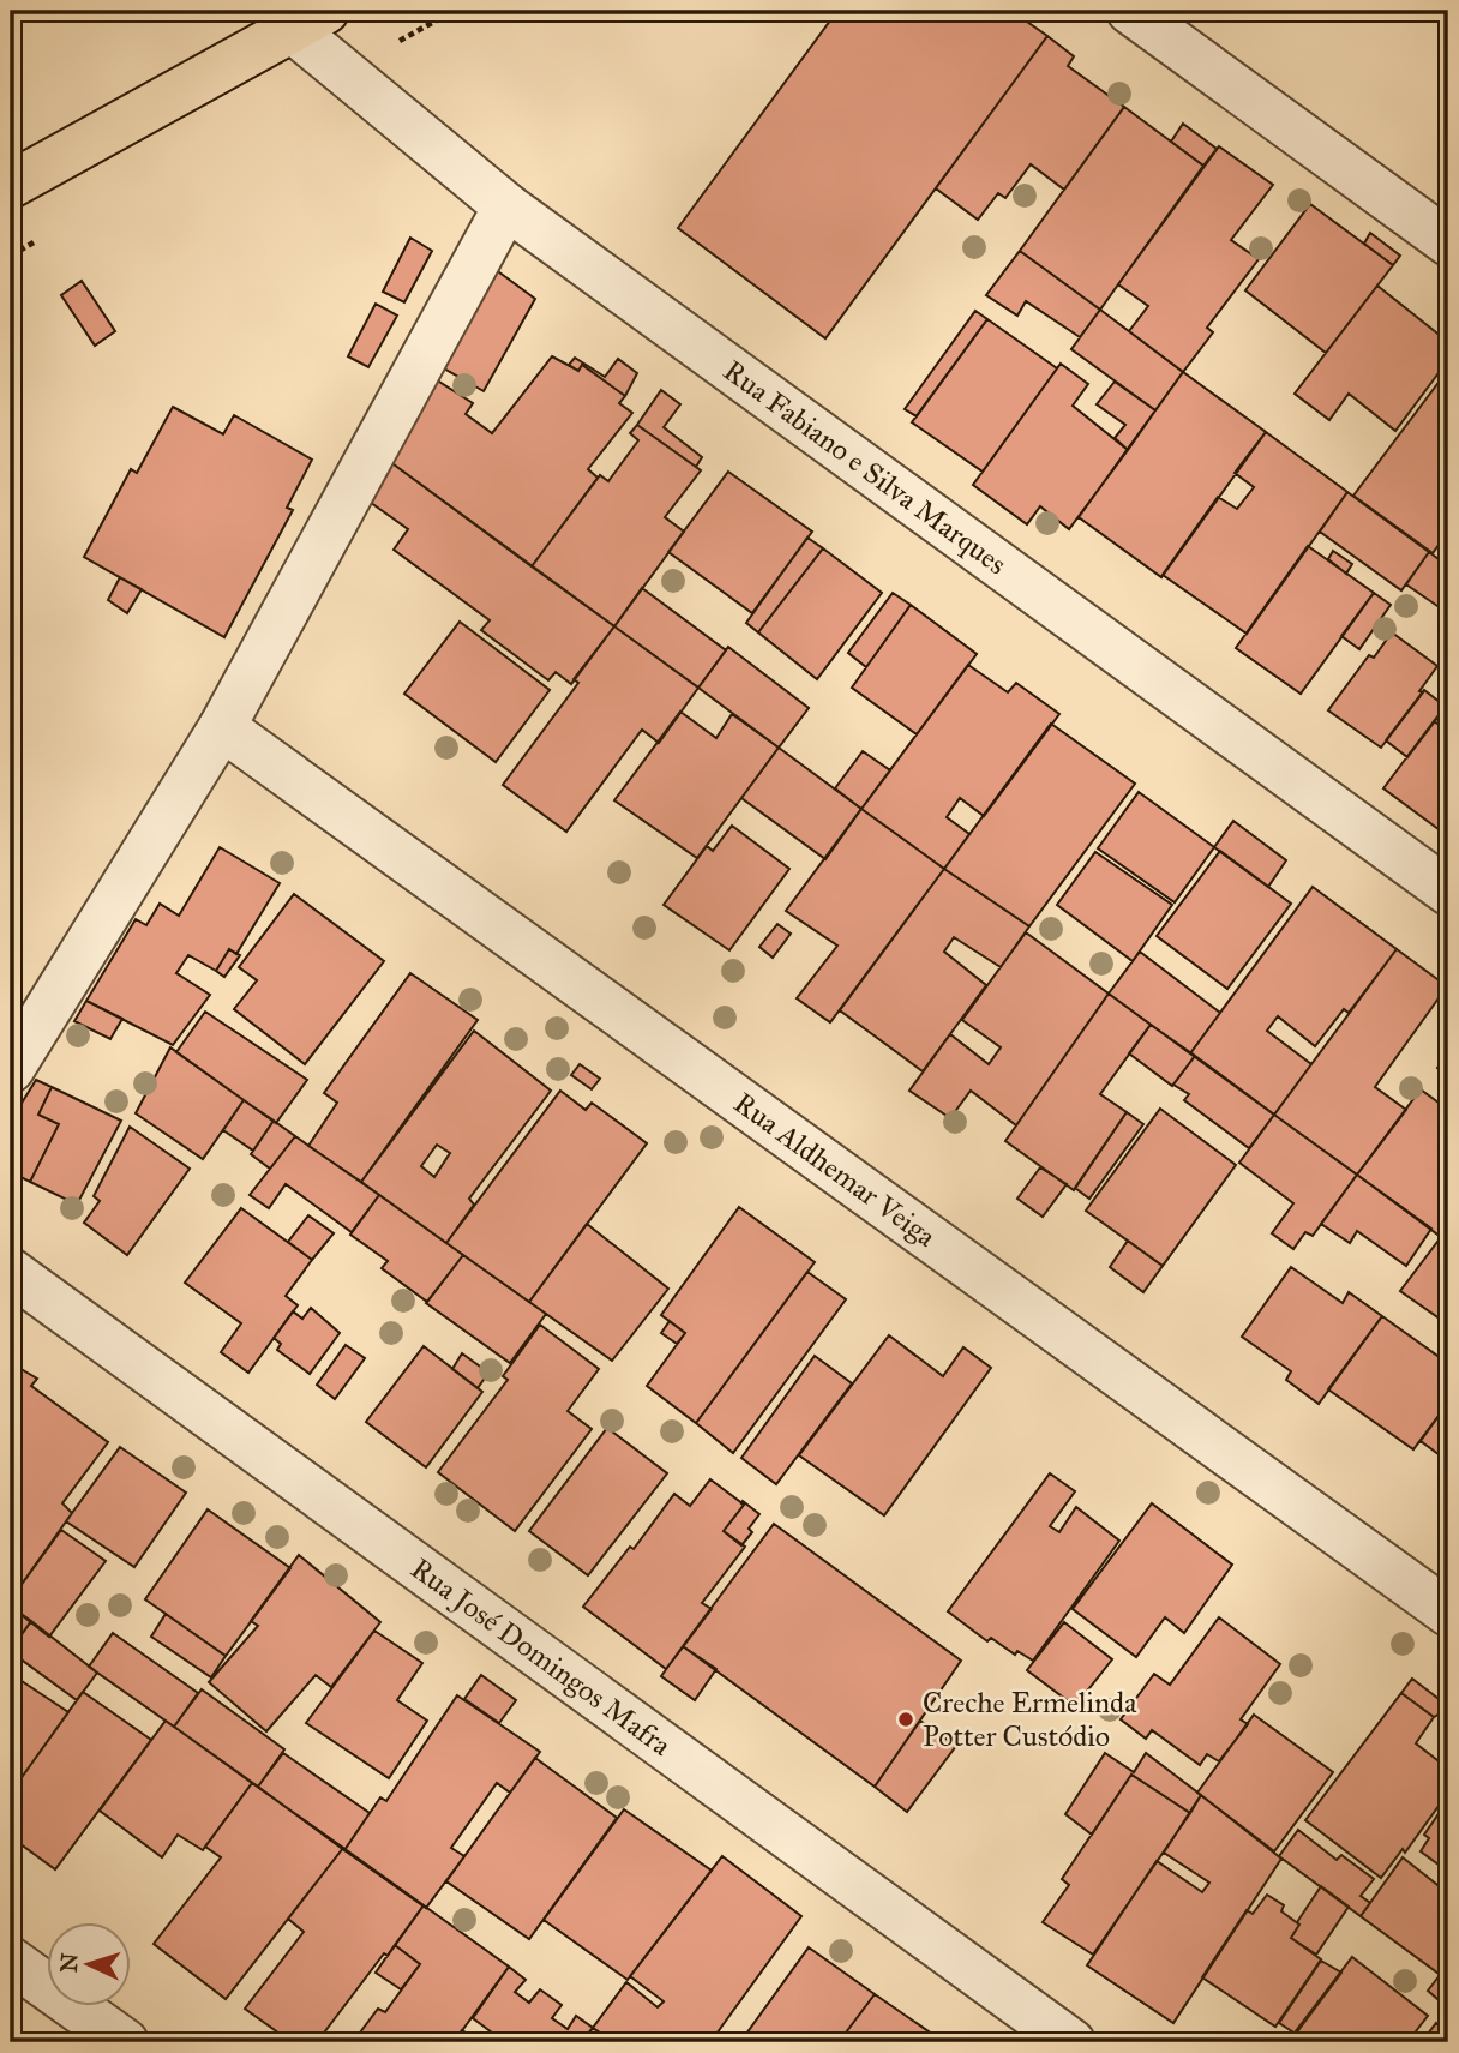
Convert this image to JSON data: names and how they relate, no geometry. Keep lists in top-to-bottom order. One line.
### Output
{"streets":{"street":["Rua Fabiano e Silva Marques","Rua Aldhemar Veiga","Rua José Domingos Mafra"]},"places":["Creche Ermelinda Potter Custódio"],"north":"left"}
